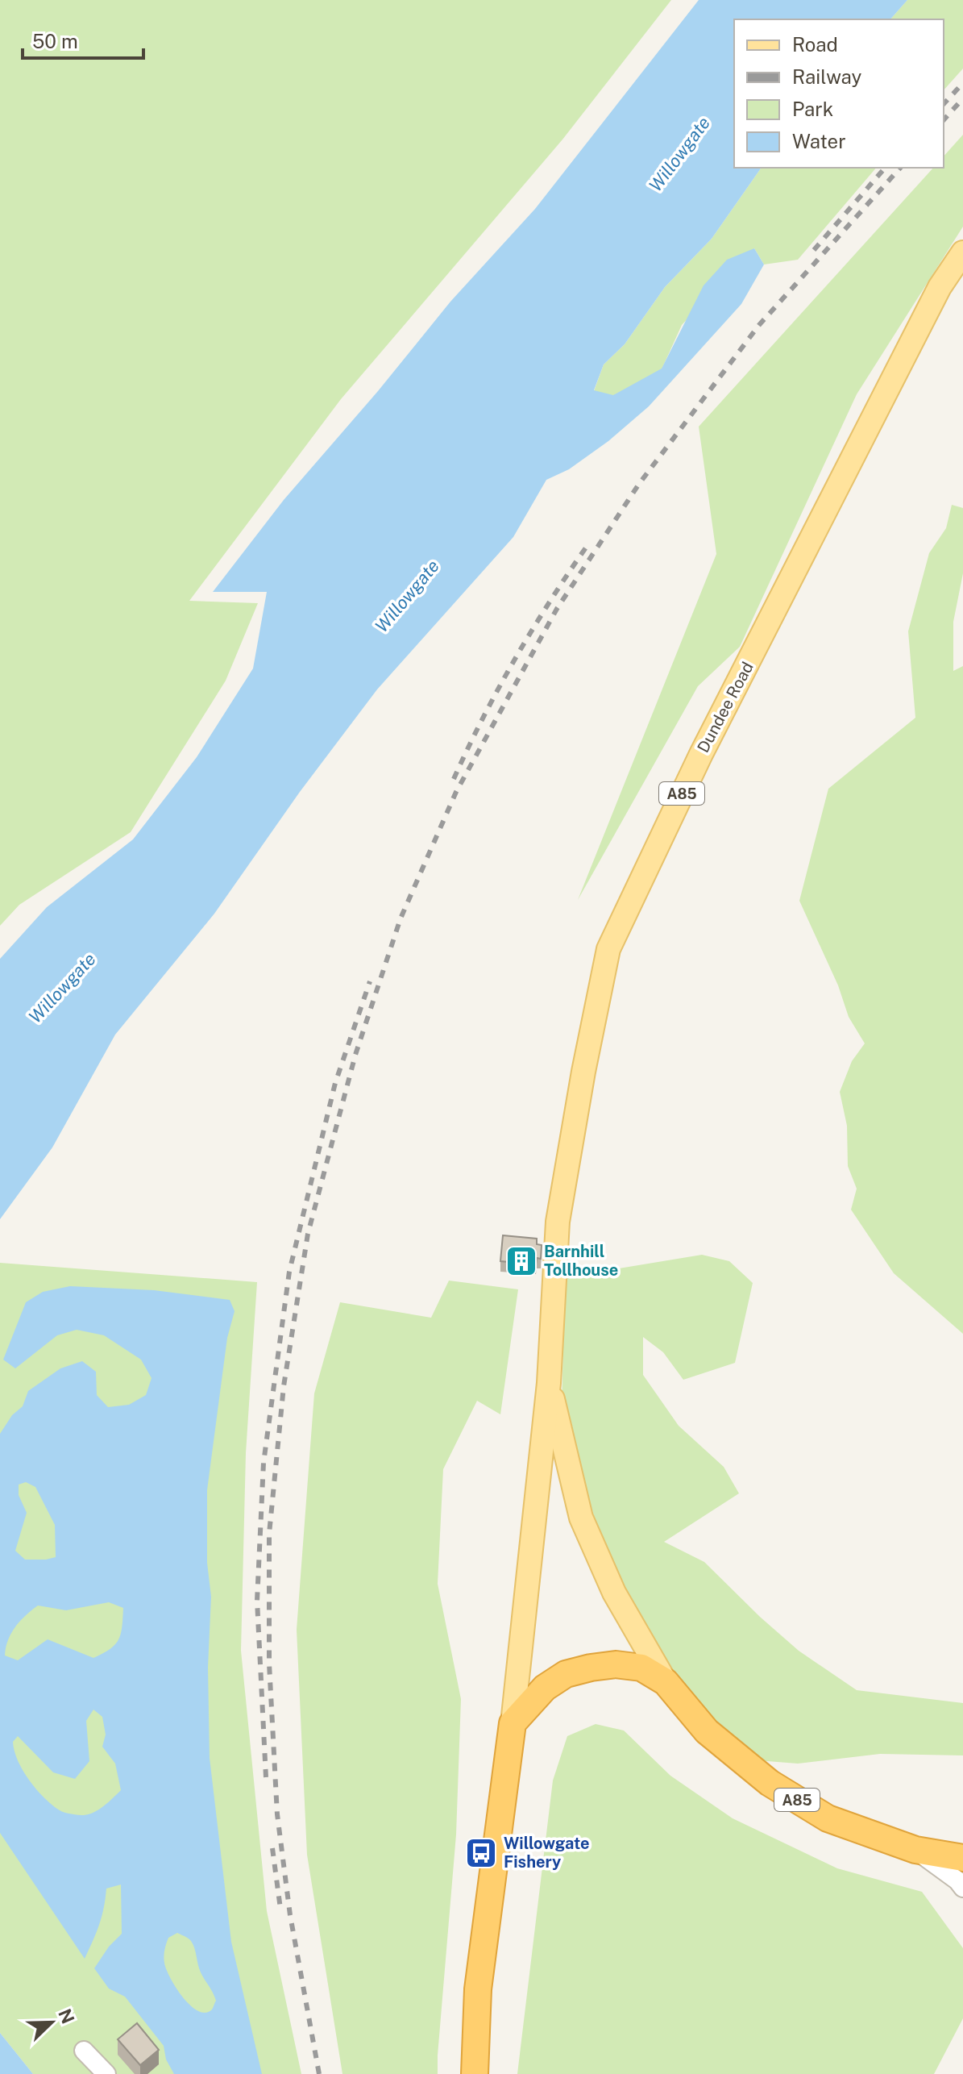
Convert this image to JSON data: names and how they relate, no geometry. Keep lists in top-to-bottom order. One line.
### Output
{"streets":{"highway":["A85"],"main road":["Dundee Road"]},"crossings":[["Dundee Road","A85"]],"water":["Willowgate"],"places":{"building":["Barnhill Tollhouse"],"bus stop":["Willowgate Fishery"]},"legend":["Road","Railway","Park","Water"],"scale_bar":"50 m","north":"top right"}
